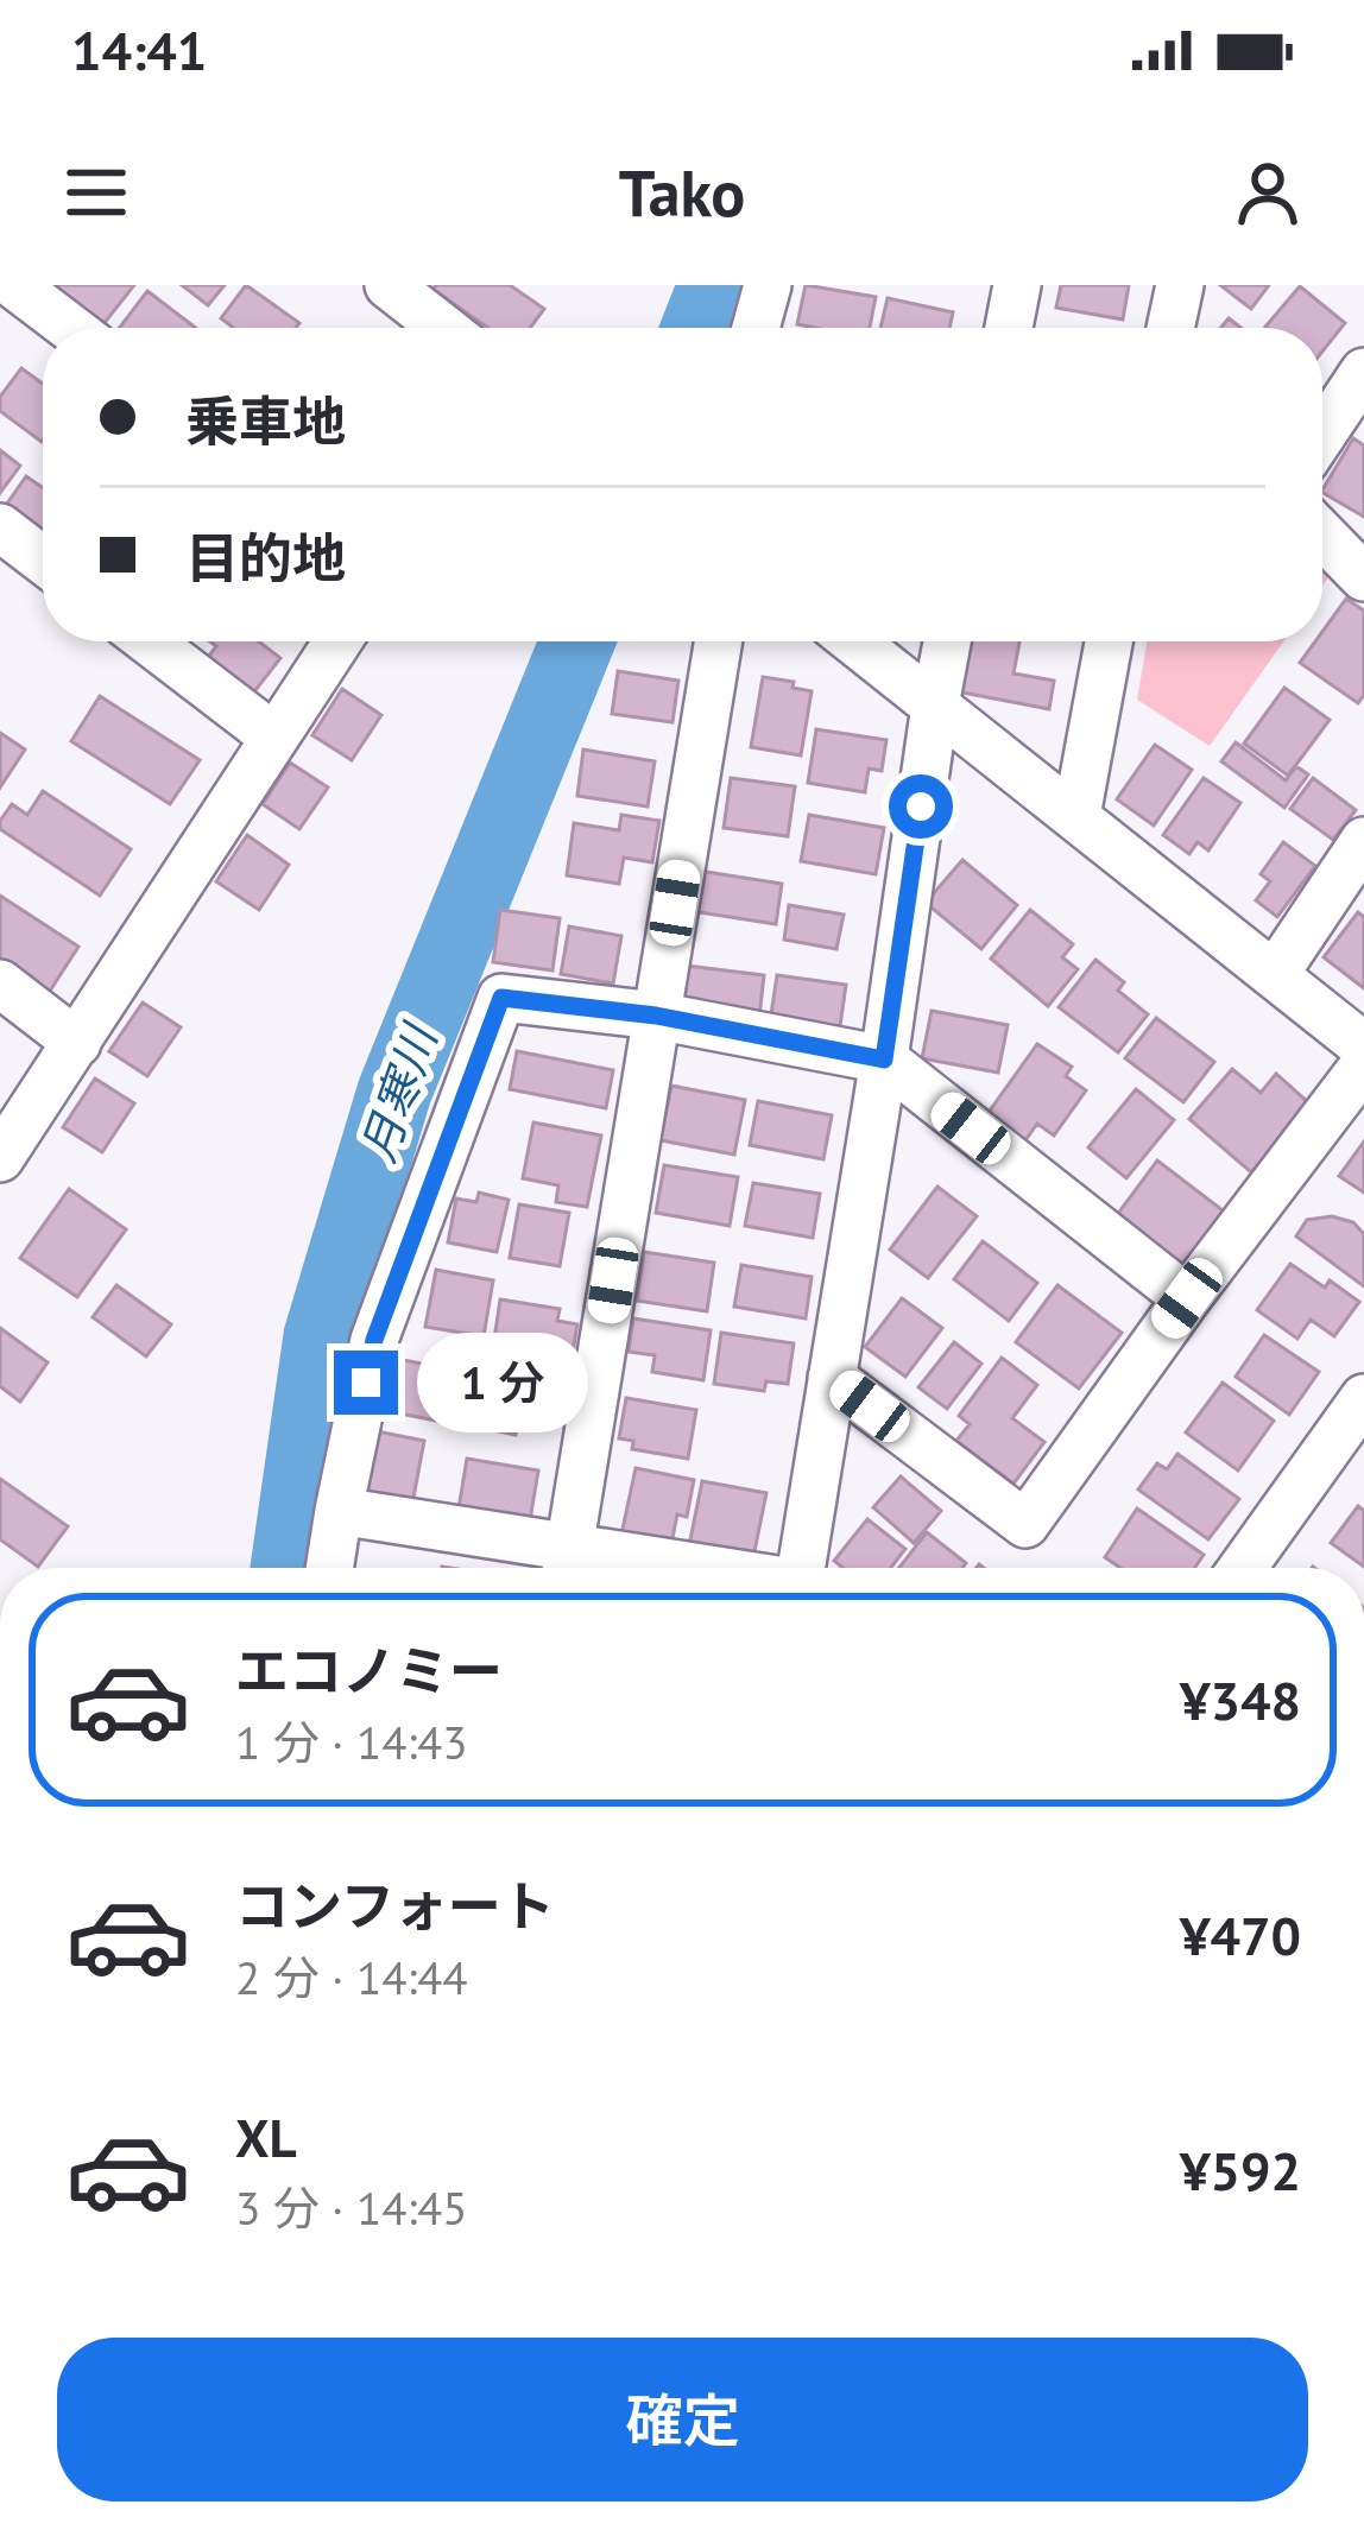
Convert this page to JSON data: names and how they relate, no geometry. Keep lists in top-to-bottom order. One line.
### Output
{"water":["月寒川"],"page":{"status":"14:41","header":"Tako","banner":["乗車地","目的地"],"bubble":"1 分","list":[{"name":"エコノミー","note":"1 分 · 14:43","value":"¥348"},{"name":"コンフォート","note":"2 分 · 14:44","value":"¥470"},{"name":"XL","note":"3 分 · 14:45","value":"¥592"}],"buttons":"確定"}}
